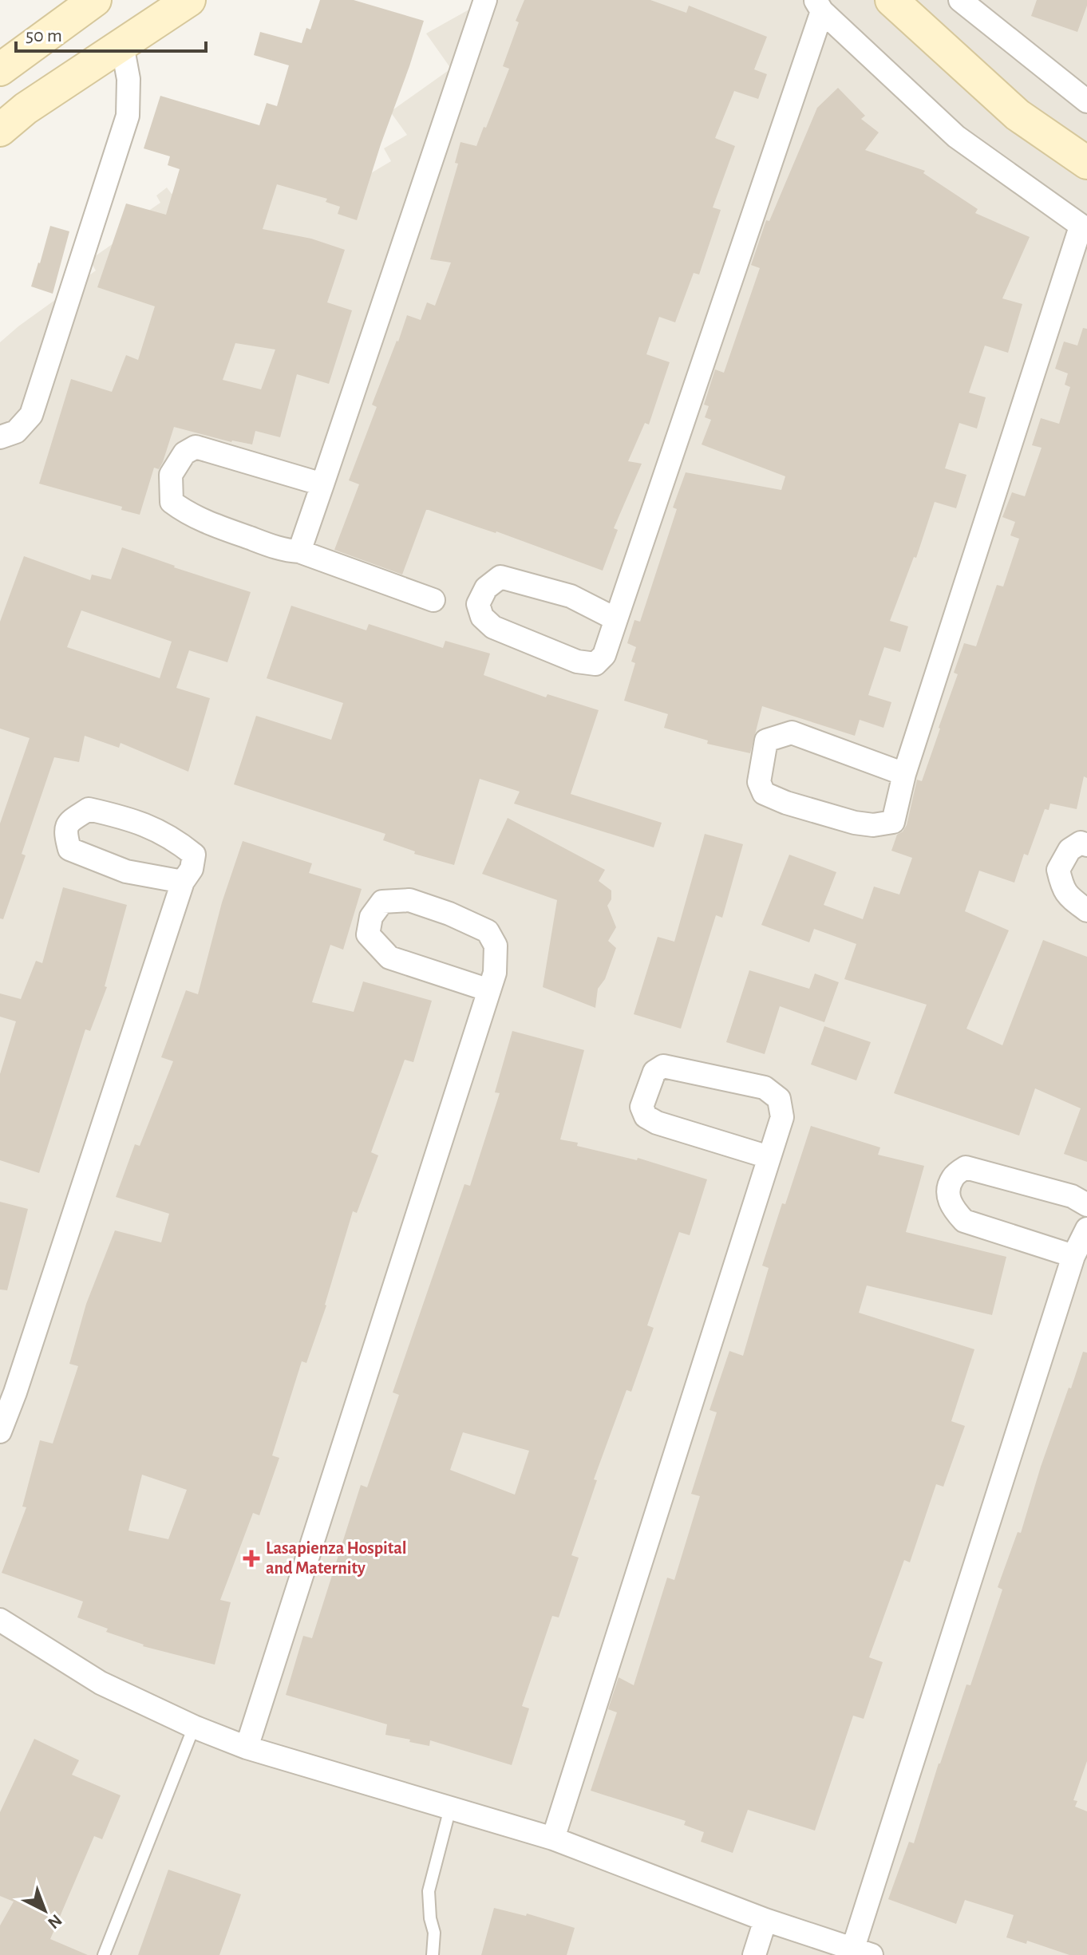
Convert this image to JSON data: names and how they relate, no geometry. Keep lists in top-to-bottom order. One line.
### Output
{"places":{"health":["Lasapienza Hospital and Maternity"]},"scale_bar":"50 m","north":"bottom right"}
